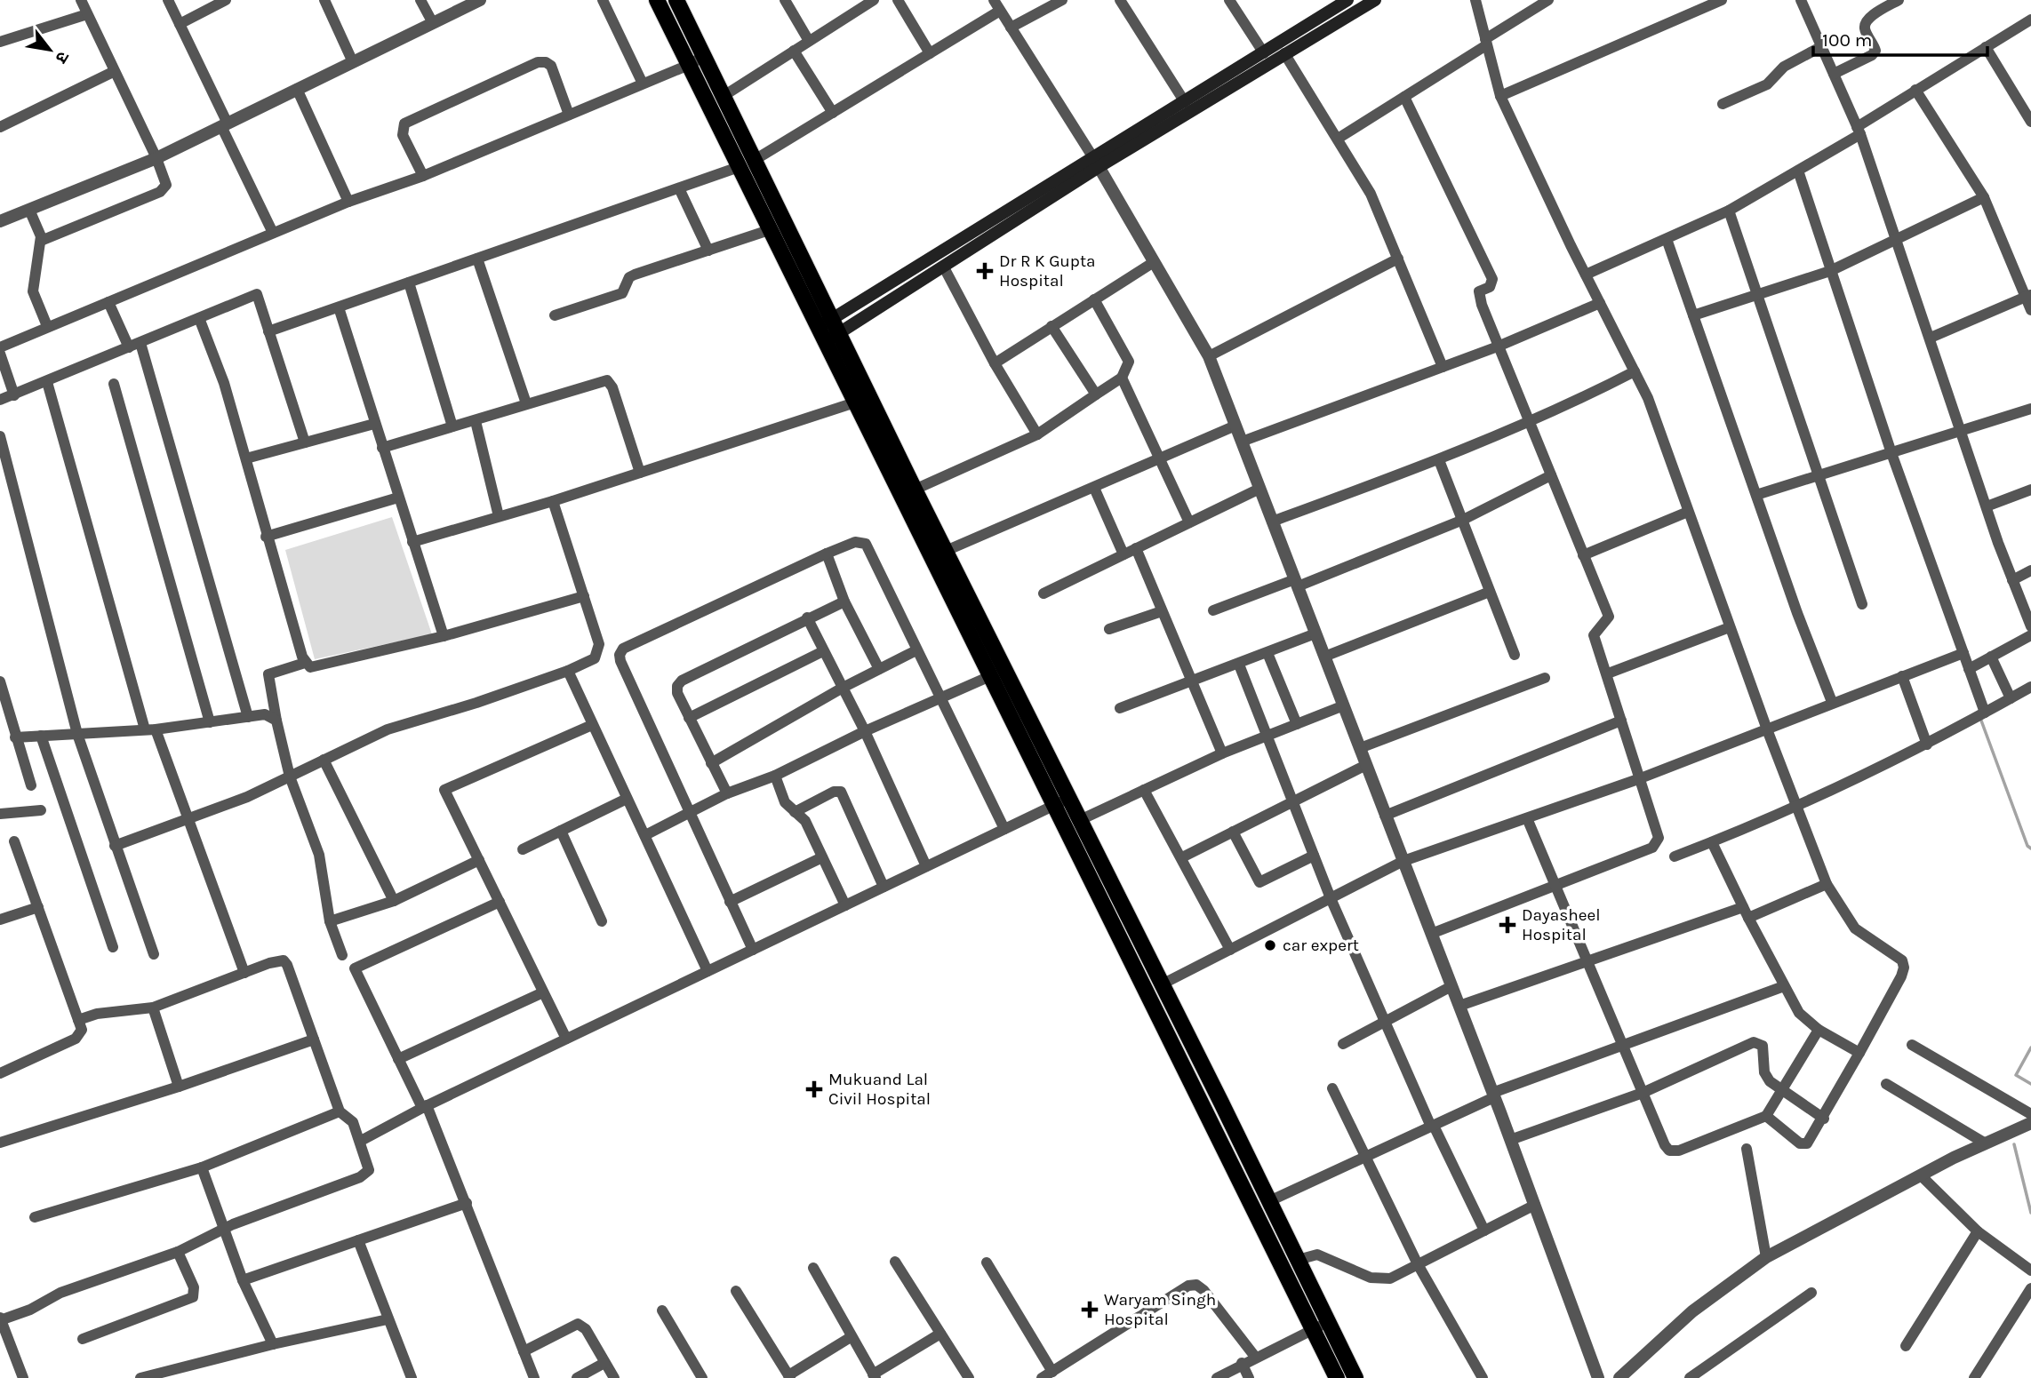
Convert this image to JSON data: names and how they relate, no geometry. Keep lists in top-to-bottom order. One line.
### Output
{"places":{"health":["Dr R K Gupta Hospital","Dayasheel Hospital","Mukuand Lal Civil Hospital","Waryam Singh Hospital"],"other":["car expert"]},"scale_bar":"100 m","north":"bottom right"}
